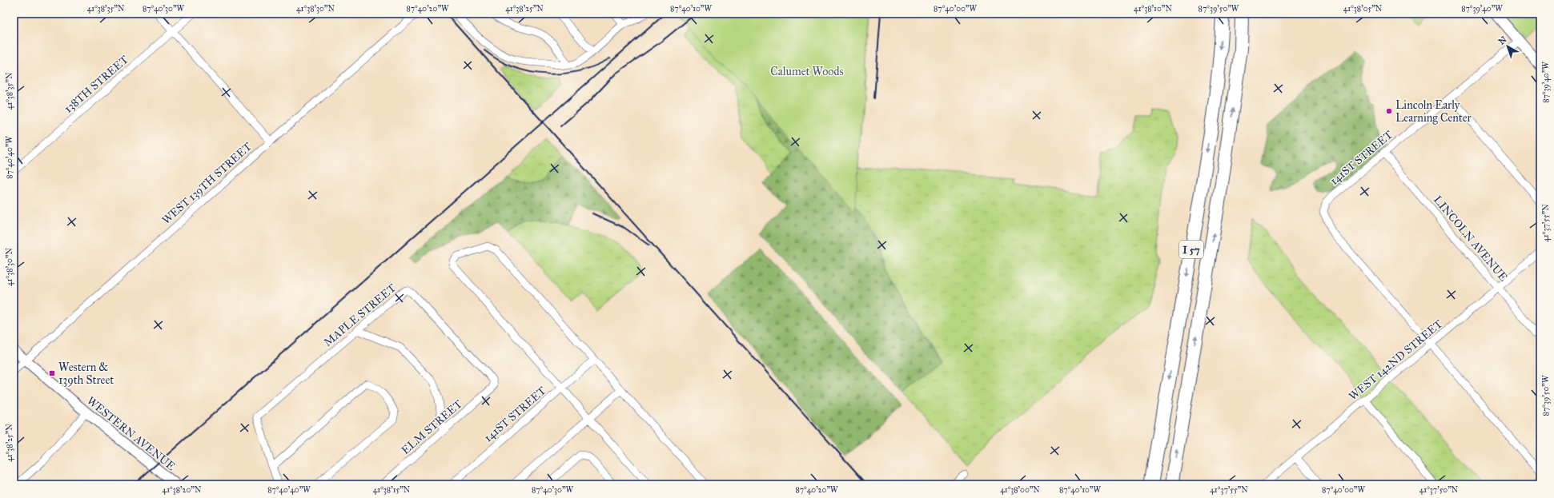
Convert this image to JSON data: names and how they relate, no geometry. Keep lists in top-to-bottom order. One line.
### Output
{"streets":{"highway":["I 57"],"main road":["WESTERN AVENUE"],"street":["138TH STREET","141ST STREET","WEST 139TH STREET","LINCOLN AVENUE","MAPLE STREET","WEST 142ND STREET","ELM STREET"]},"crossings":[["141ST STREET","LINCOLN AVENUE"],["141ST STREET","WEST 142ND STREET"],["WEST 139TH STREET","WESTERN AVENUE"],["LINCOLN AVENUE","WEST 142ND STREET"],["MAPLE STREET","ELM STREET"]],"parks":["Calumet Woods"],"places":{"other":["Lincoln Early Learning Center"],"transit":["Western & 139th Street"]},"north":"top left","coordinates":["41°38'35\"N","87°40'30\"W","41°38'30\"N","87°40'20\"W","41°38'25\"N","87°40'10\"W","87°40'00\"W","41°38'10\"N","87°39'50\"W","41°38'05\"N","87°39'40\"W","87°40'40\"W","41°37'55\"N","41°38'20\"N","41°38'15\"N","41°38'00\"N","41°37'50\"N"]}
